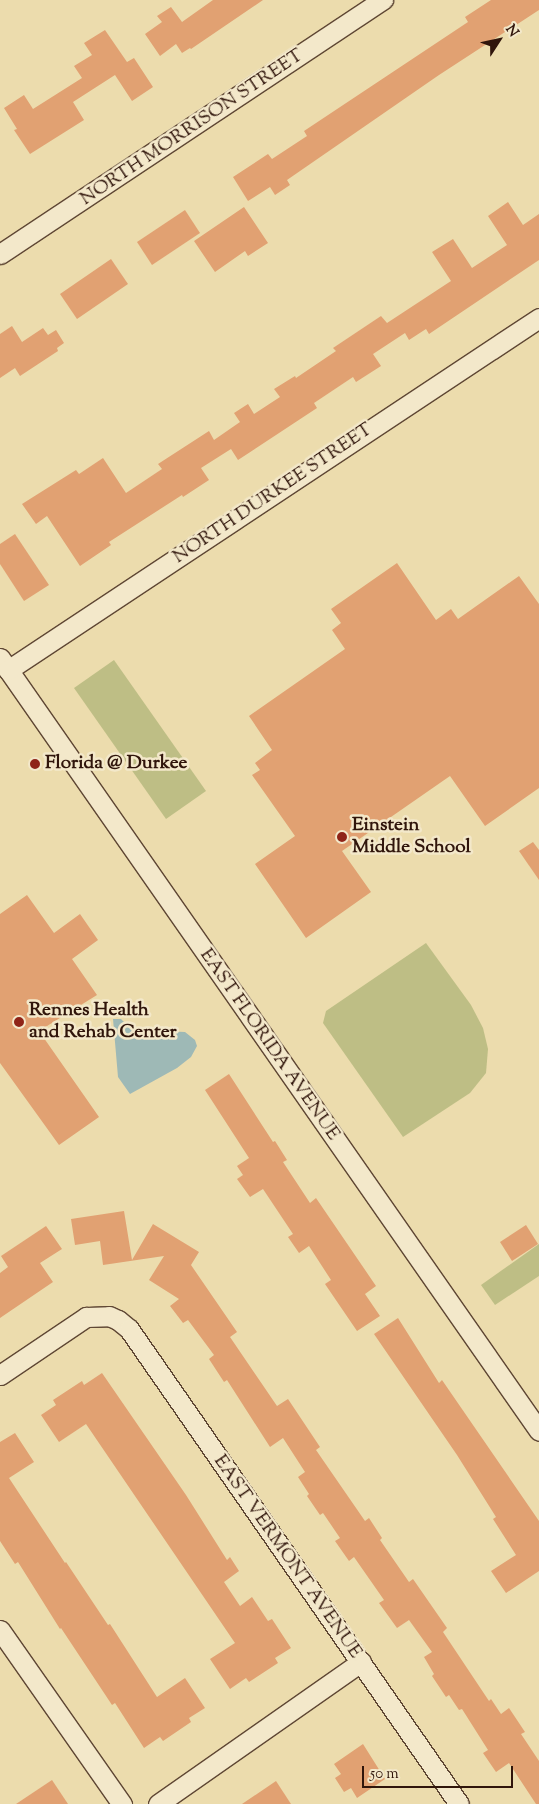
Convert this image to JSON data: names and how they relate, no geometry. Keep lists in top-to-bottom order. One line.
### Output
{"streets":{"street":["NORTH MORRISON STREET","NORTH DURKEE STREET","EAST FLORIDA AVENUE","EAST VERMONT AVENUE"]},"crossings":[["NORTH DURKEE STREET","EAST FLORIDA AVENUE"]],"places":["Florida @ Durkee","Einstein Middle School","Rennes Health and Rehab Center"],"scale_bar":"50 m","north":"top right"}
